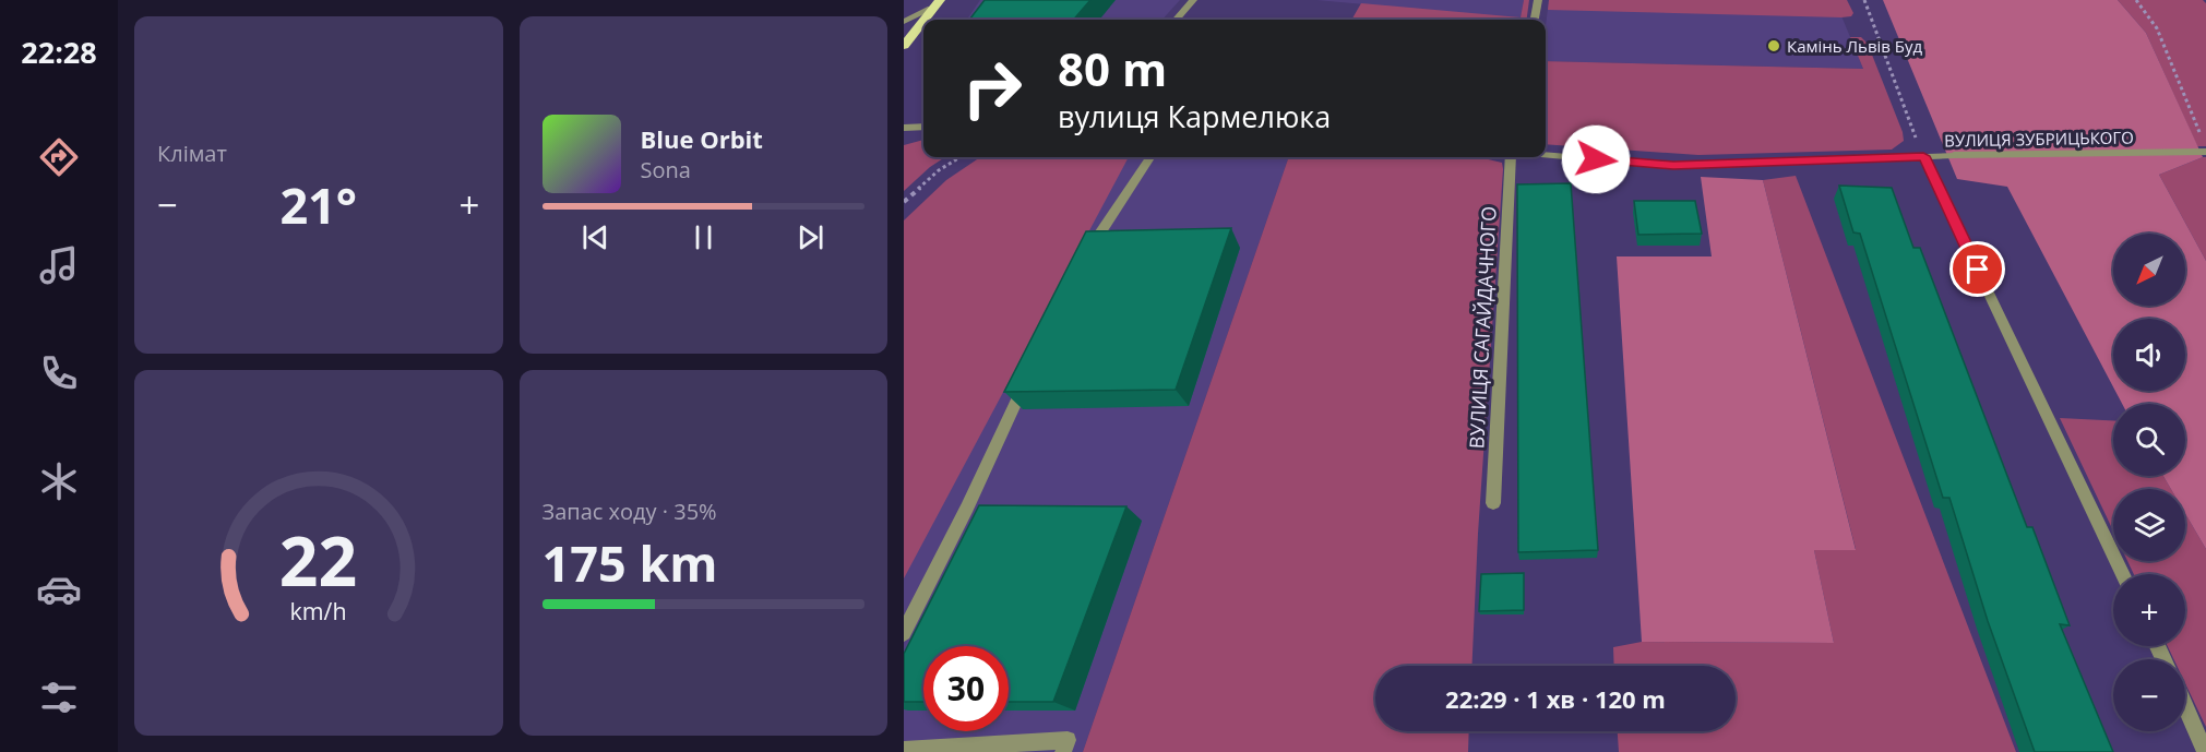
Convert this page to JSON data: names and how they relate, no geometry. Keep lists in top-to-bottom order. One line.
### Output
{"streets":{"street":["ВУЛИЦЯ ЗУБРИЦЬКОГО","ВУЛИЦЯ САГАЙДАЧНОГО"]},"places":["Камінь Львів Буд"],"north":"bottom left","page":{"tabs":"22:28","tile":["Клімат",["Запас ходу · 35%","175 km"]],"turn":["80 m","вулиця Кармелюка"],"song":["Blue Orbit","Sona"],"heat":["−","21°","+"],"map_buttons":["+","−"],"limit":"30","trip":"22:29 · 1 хв · 120 m","gauge":["22","km/h"]}}
